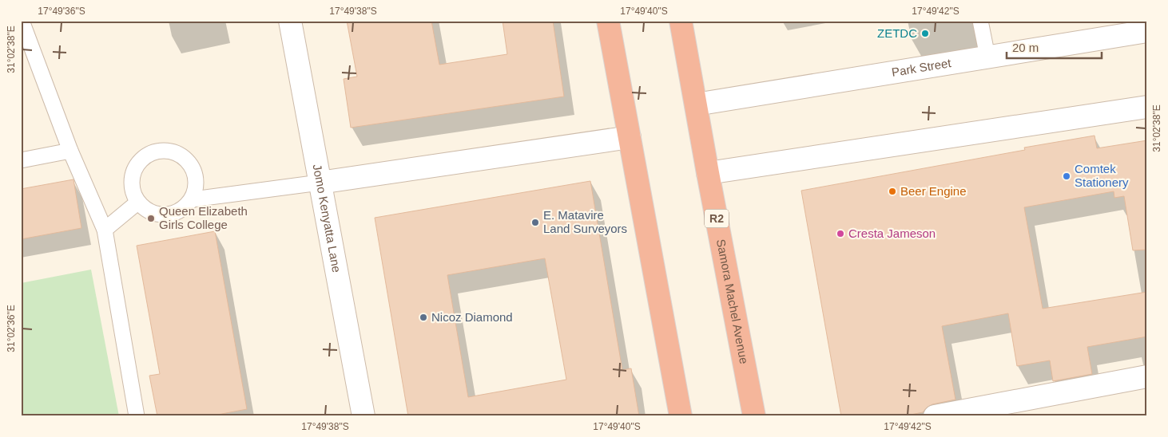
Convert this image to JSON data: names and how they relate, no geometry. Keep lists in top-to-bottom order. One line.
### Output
{"streets":{"highway":["R2","Samora Machel Avenue"],"street":["Park Street","Jomo Kenyatta Lane"]},"crossings":[["Park Street","Samora Machel Avenue"]],"places":["ZETDC","Comtek Stationery","Beer Engine","Queen Elizabeth Girls College","E. Matavire Land Surveyors","Cresta Jameson","Nicoz Diamond"],"scale_bar":"20 m","coordinates":["17°49'36\"S","17°49'38\"S","17°49'40\"S","17°49'42\"S","31°02'38\"E","31°02'36\"E"]}
